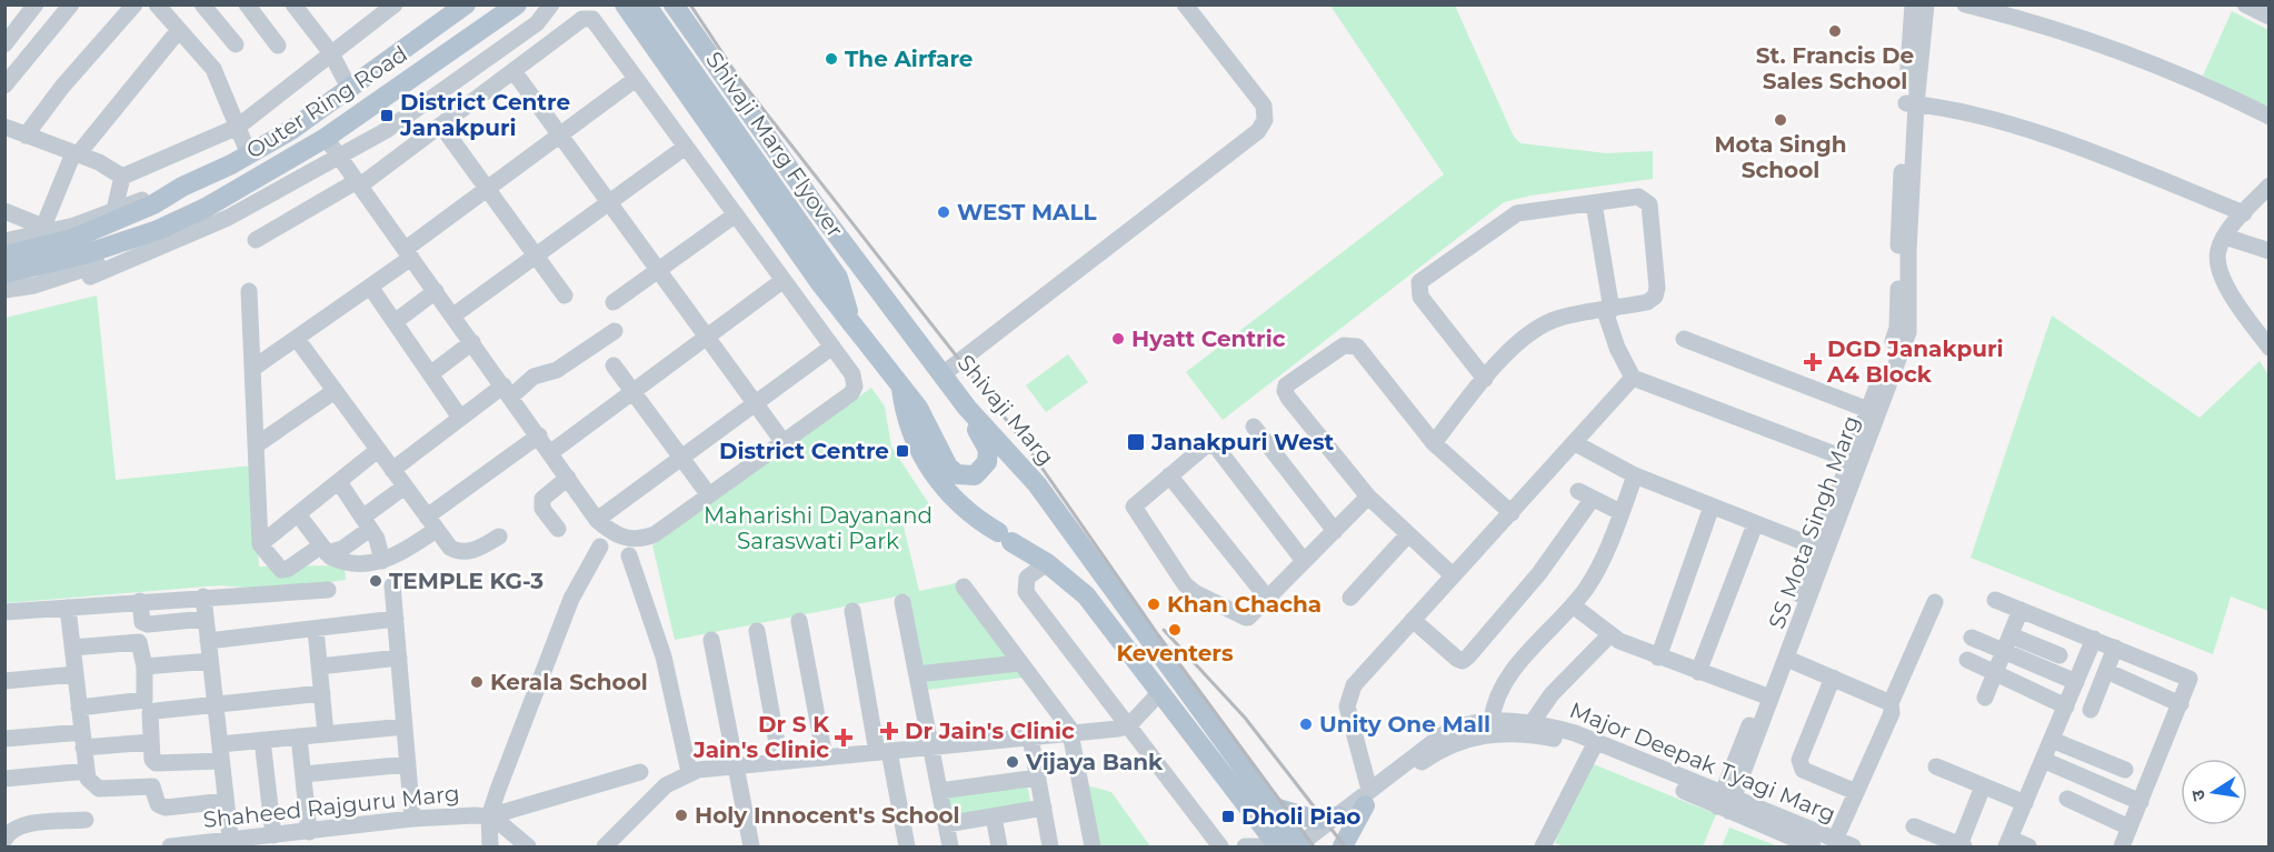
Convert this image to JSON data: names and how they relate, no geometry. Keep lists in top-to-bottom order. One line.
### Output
{"streets":{"main road":["Outer Ring Road","Shivaji Marg Flyover","Shivaji Marg"],"street":["SS Mota Singh Marg","Major Deepak Tyagi Marg","Shaheed Rajguru Marg"]},"crossings":[["Shivaji Marg","Major Deepak Tyagi Marg"],["SS Mota Singh Marg","Major Deepak Tyagi Marg"]],"parks":["Maharishi Dayanand Saraswati Park"],"places":{"other":["St. Francis De Sales School","The Airfare","Mota Singh School","WEST MALL","Hyatt Centric","TEMPLE KG-3","Khan Chacha","Keventers","Kerala School","Unity One Mall","Vijaya Bank","Holy Innocent's School"],"transit":["District Centre Janakpuri","Janakpuri West","District Centre","Dholi Piao"],"health":["DGD Janakpuri A4 Block","Dr Jain's Clinic","Dr S K Jain's Clinic"]},"north":"left"}
